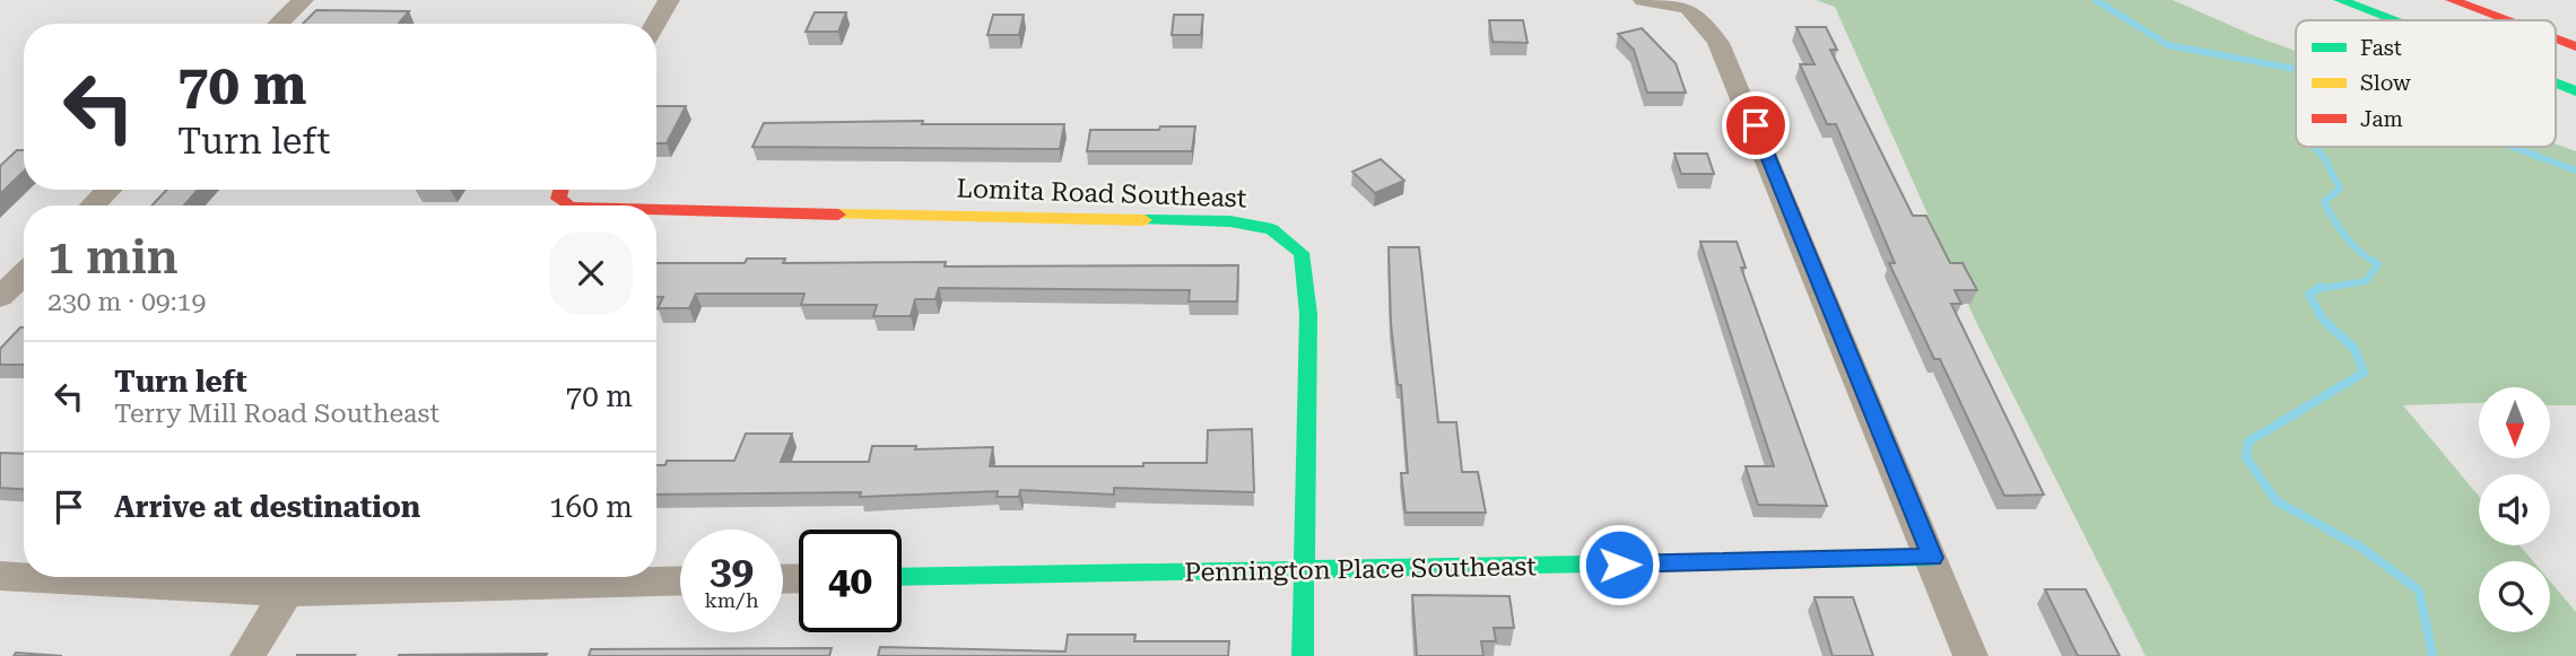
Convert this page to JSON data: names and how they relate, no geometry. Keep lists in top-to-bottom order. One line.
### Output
{"streets":{"main road":["Lomita Road Southeast","Pennington Place Southeast"]},"crossings":[["Lomita Road Southeast","Pennington Place Southeast"]],"legend":["Fast","Slow","Jam"],"north":"bottom","page":{"turn":["70 m","Turn left"],"heading":["1 min","230 m · 09:19"],"list":[{"name":"Turn left","note":"Terry Mill Road Southeast","value":"70 m"},{"name":"Arrive at destination","value":"160 m"}],"speed":"39 km/h","limit":"40"}}
